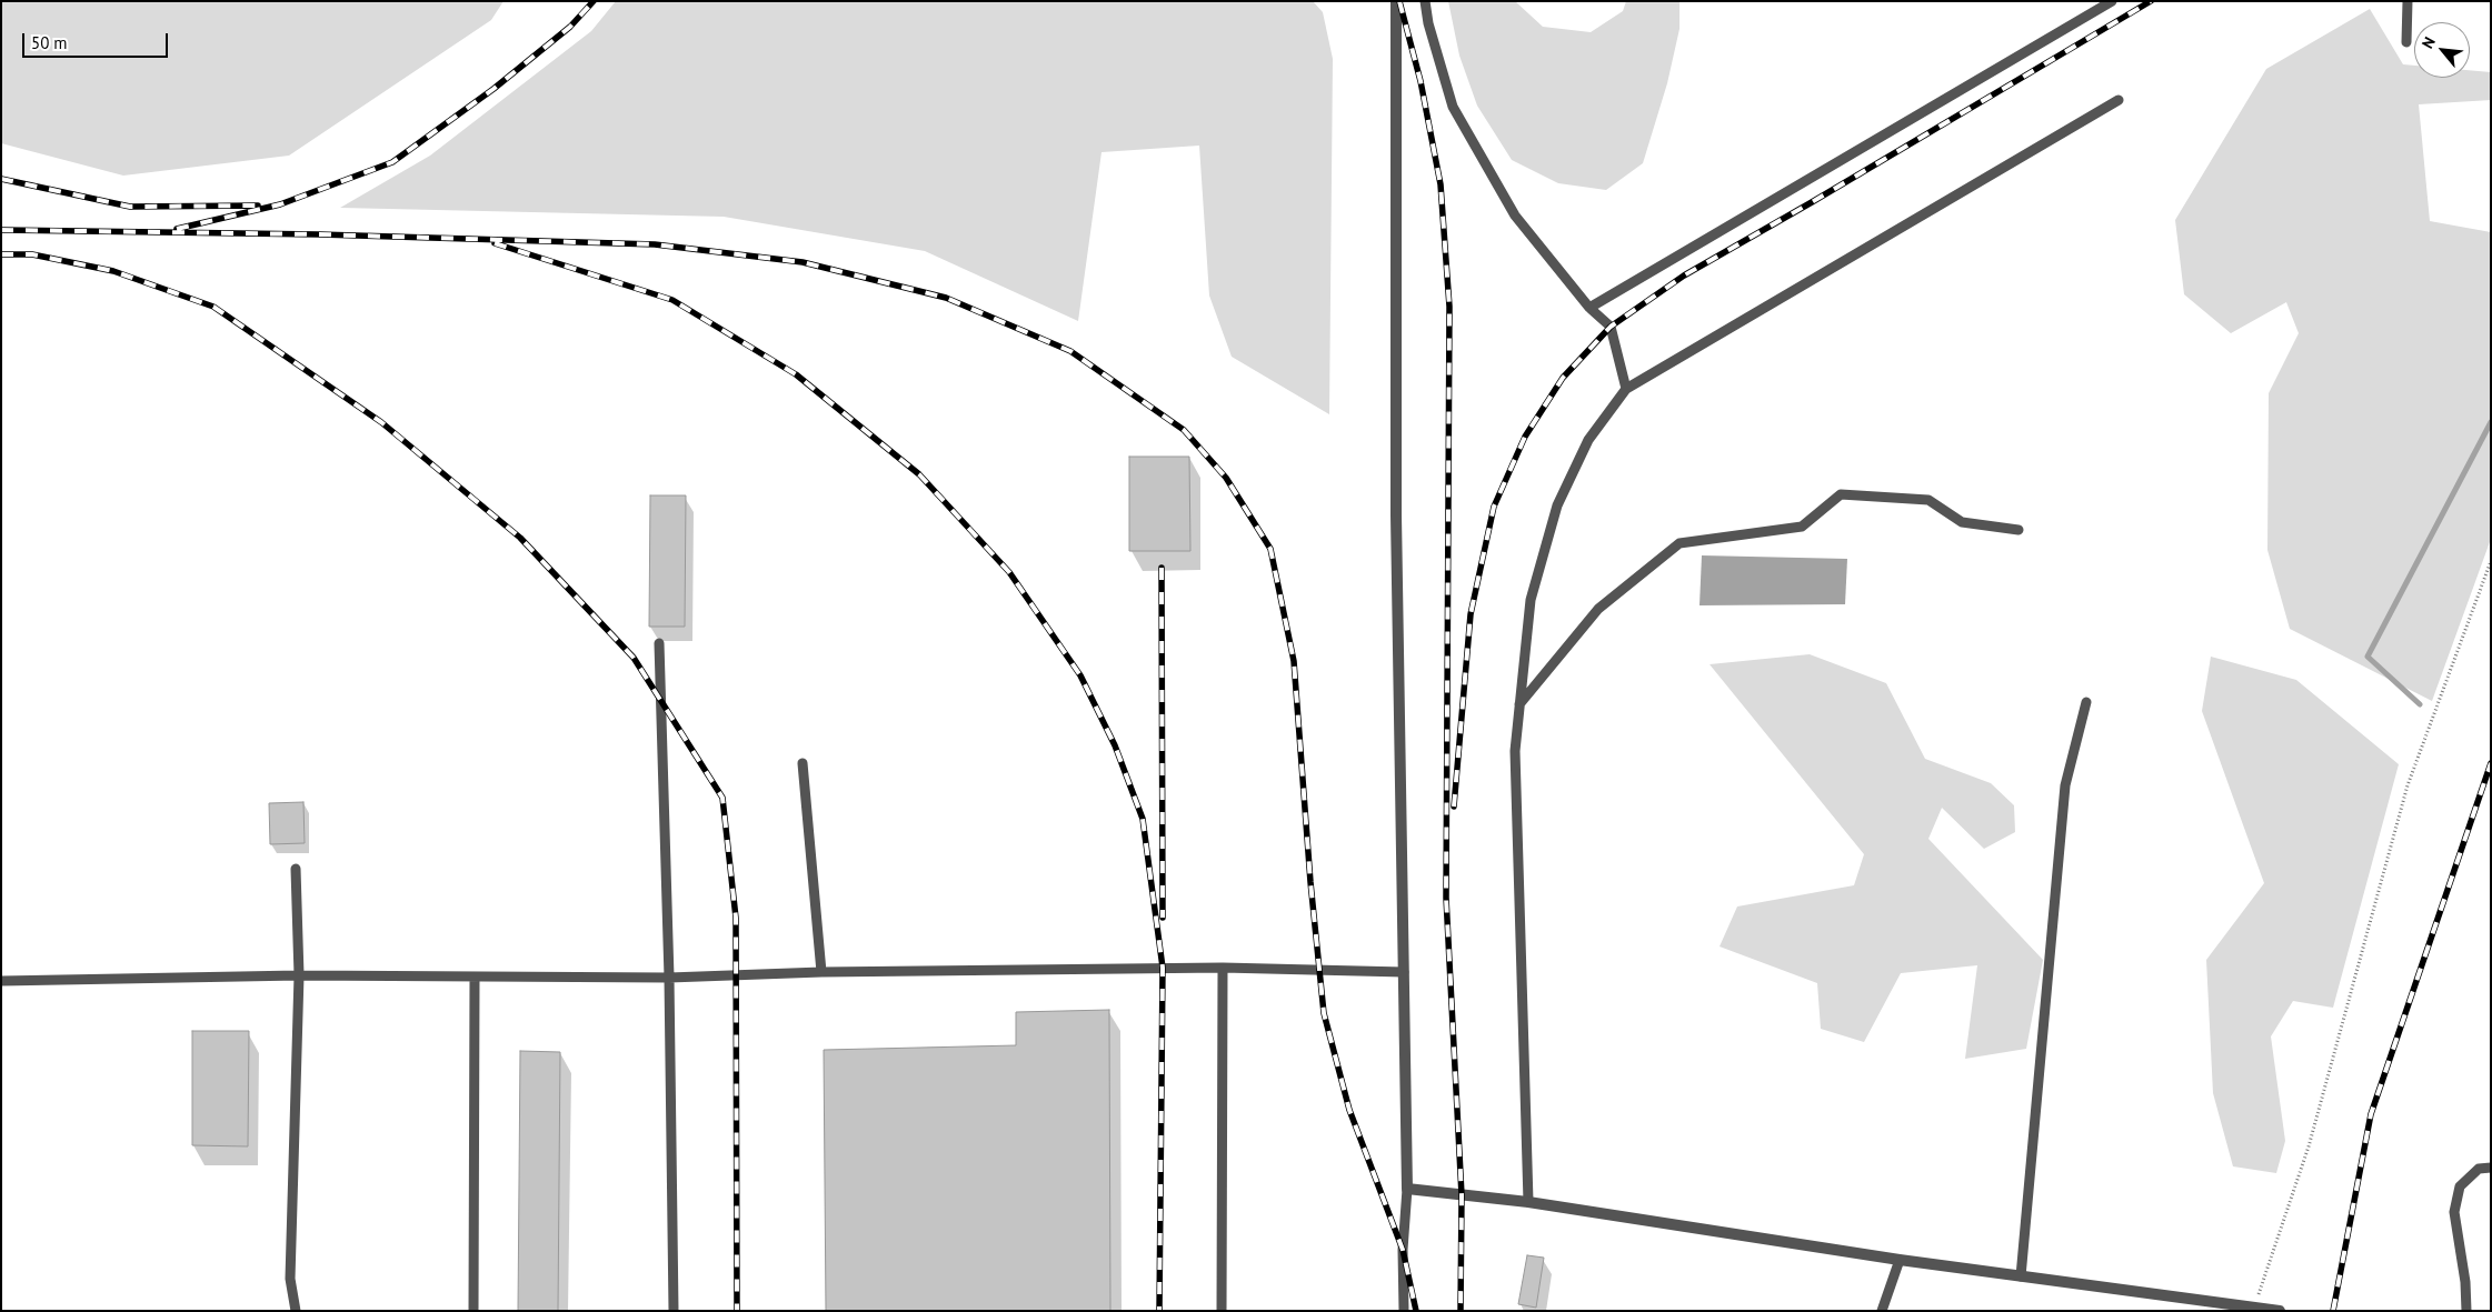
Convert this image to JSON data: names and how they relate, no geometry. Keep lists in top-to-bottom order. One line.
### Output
{"scale_bar":"50 m","north":"top left"}
